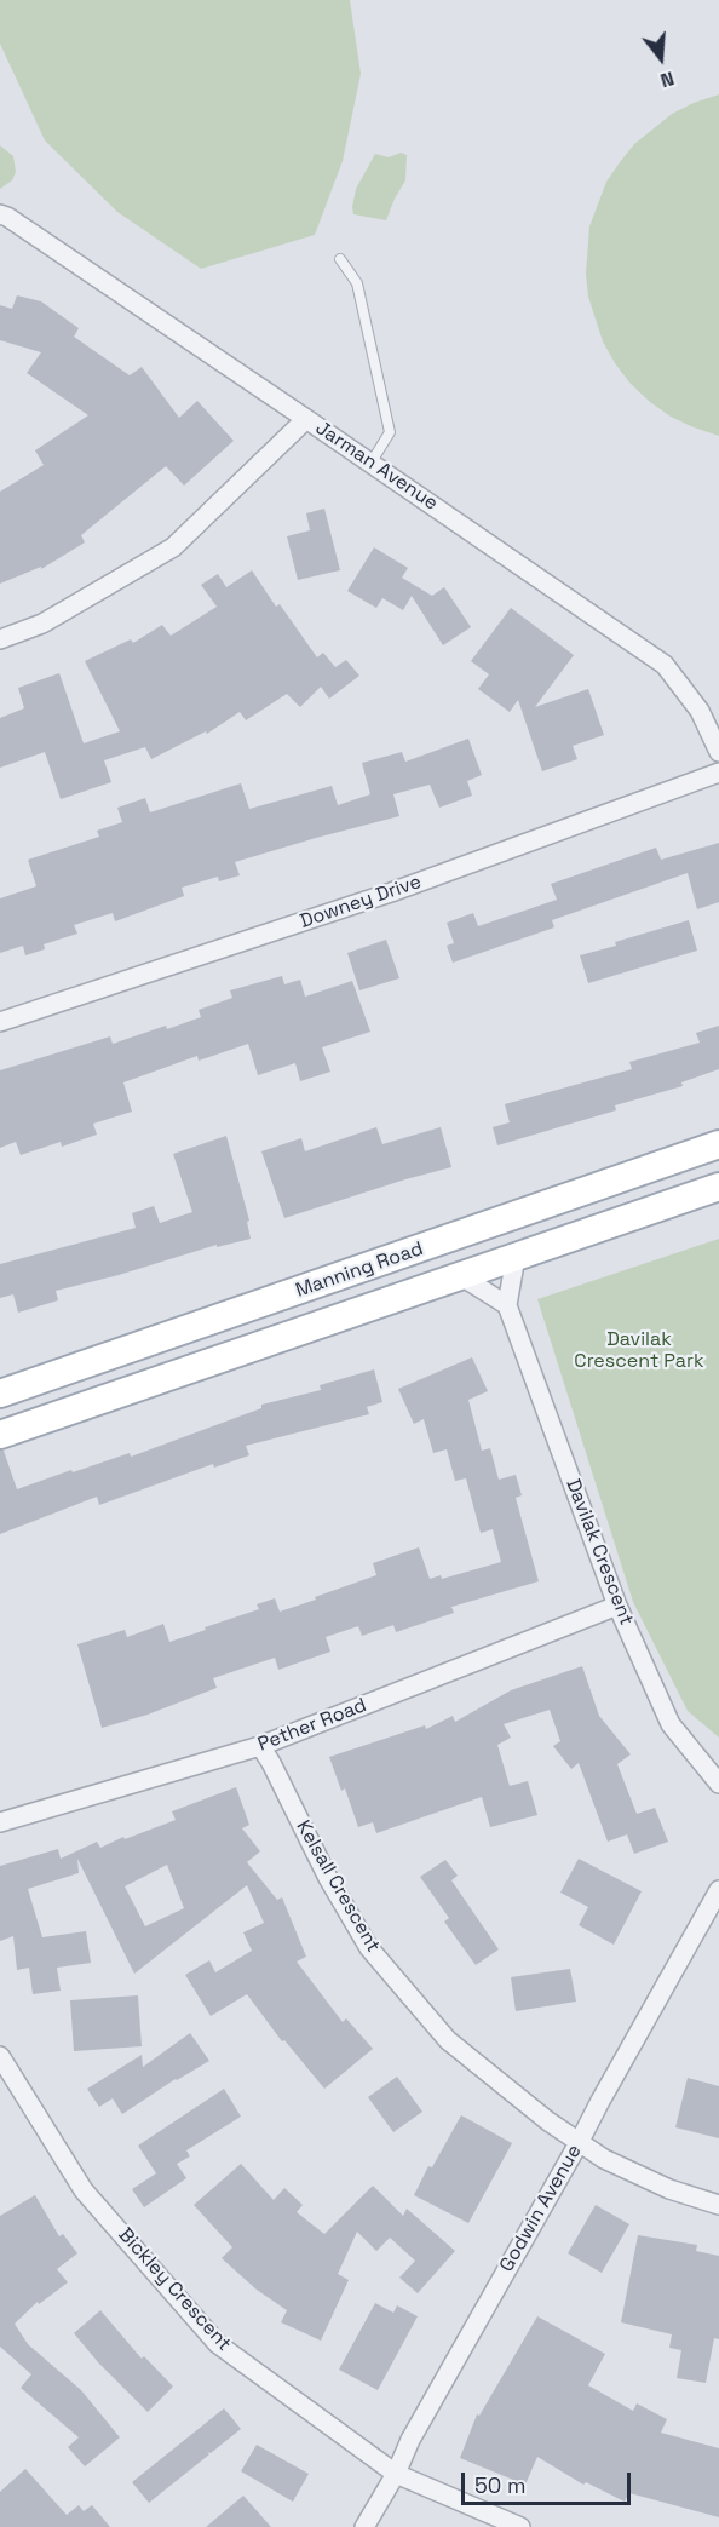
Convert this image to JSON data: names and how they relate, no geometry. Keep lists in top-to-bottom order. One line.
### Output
{"streets":{"main road":["Manning Road"],"street":["Jarman Avenue","Downey Drive","Davilak Crescent","Pether Road","Kelsall Crescent","Godwin Avenue","Bickley Crescent"]},"crossings":[["Davilak Crescent","Pether Road"],["Pether Road","Kelsall Crescent"],["Kelsall Crescent","Godwin Avenue"],["Godwin Avenue","Bickley Crescent"]],"parks":["Davilak Crescent Park"],"scale_bar":"50 m","north":"bottom"}
